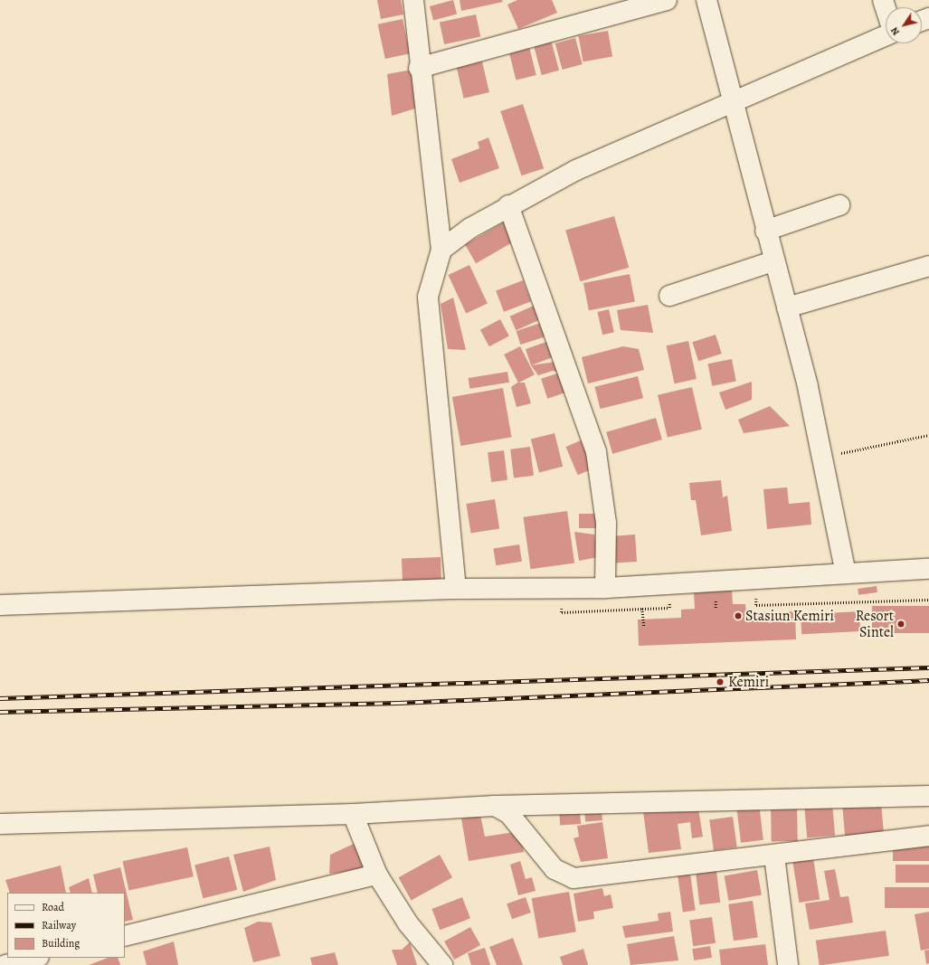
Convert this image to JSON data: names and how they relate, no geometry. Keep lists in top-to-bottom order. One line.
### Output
{"places":["Stasiun Kemiri","Resort Sintel","Kemiri"],"legend":["Road","Railway","Building"],"north":"bottom left"}
